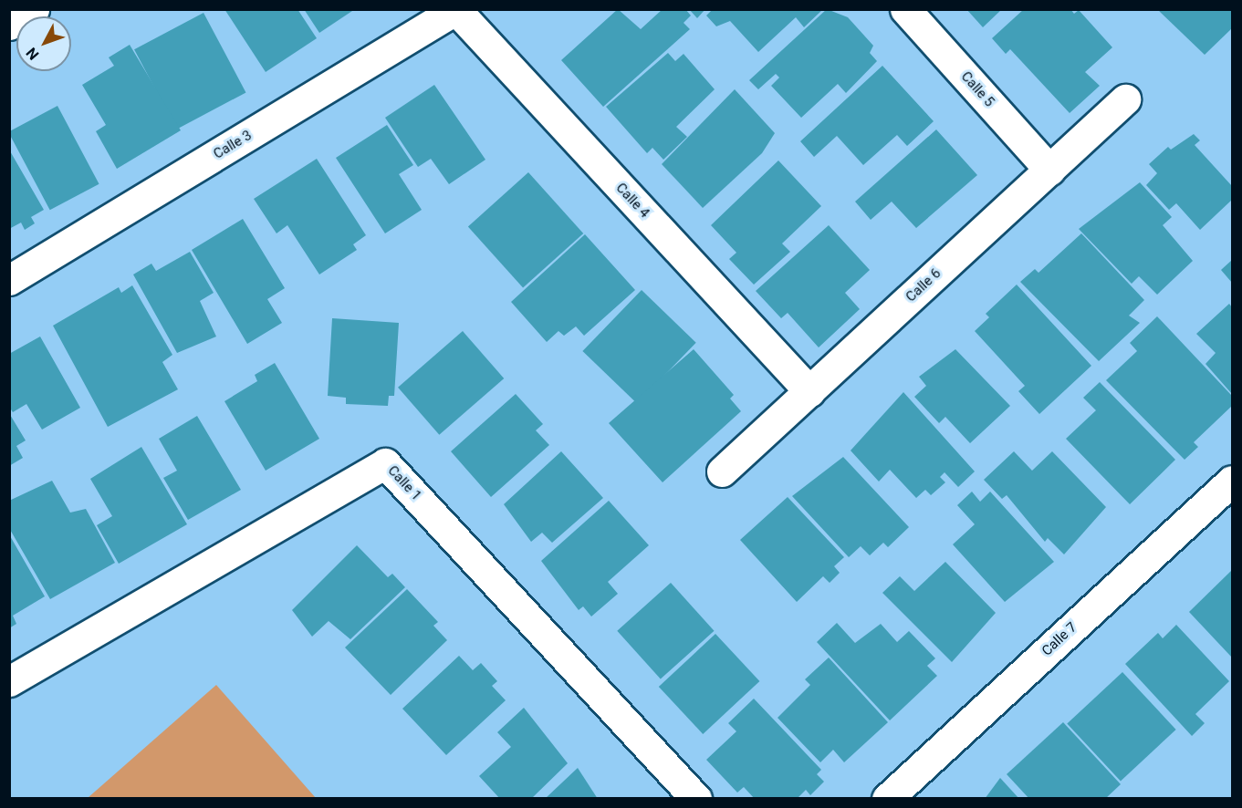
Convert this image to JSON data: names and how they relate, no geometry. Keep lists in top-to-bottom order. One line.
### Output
{"streets":{"street":["Calle 5","Calle 3","Calle 4","Calle 6","Calle 1","Calle 7"]},"crossings":[["Calle 5","Calle 6"],["Calle 3","Calle 4"],["Calle 4","Calle 6"]],"north":"bottom left"}
